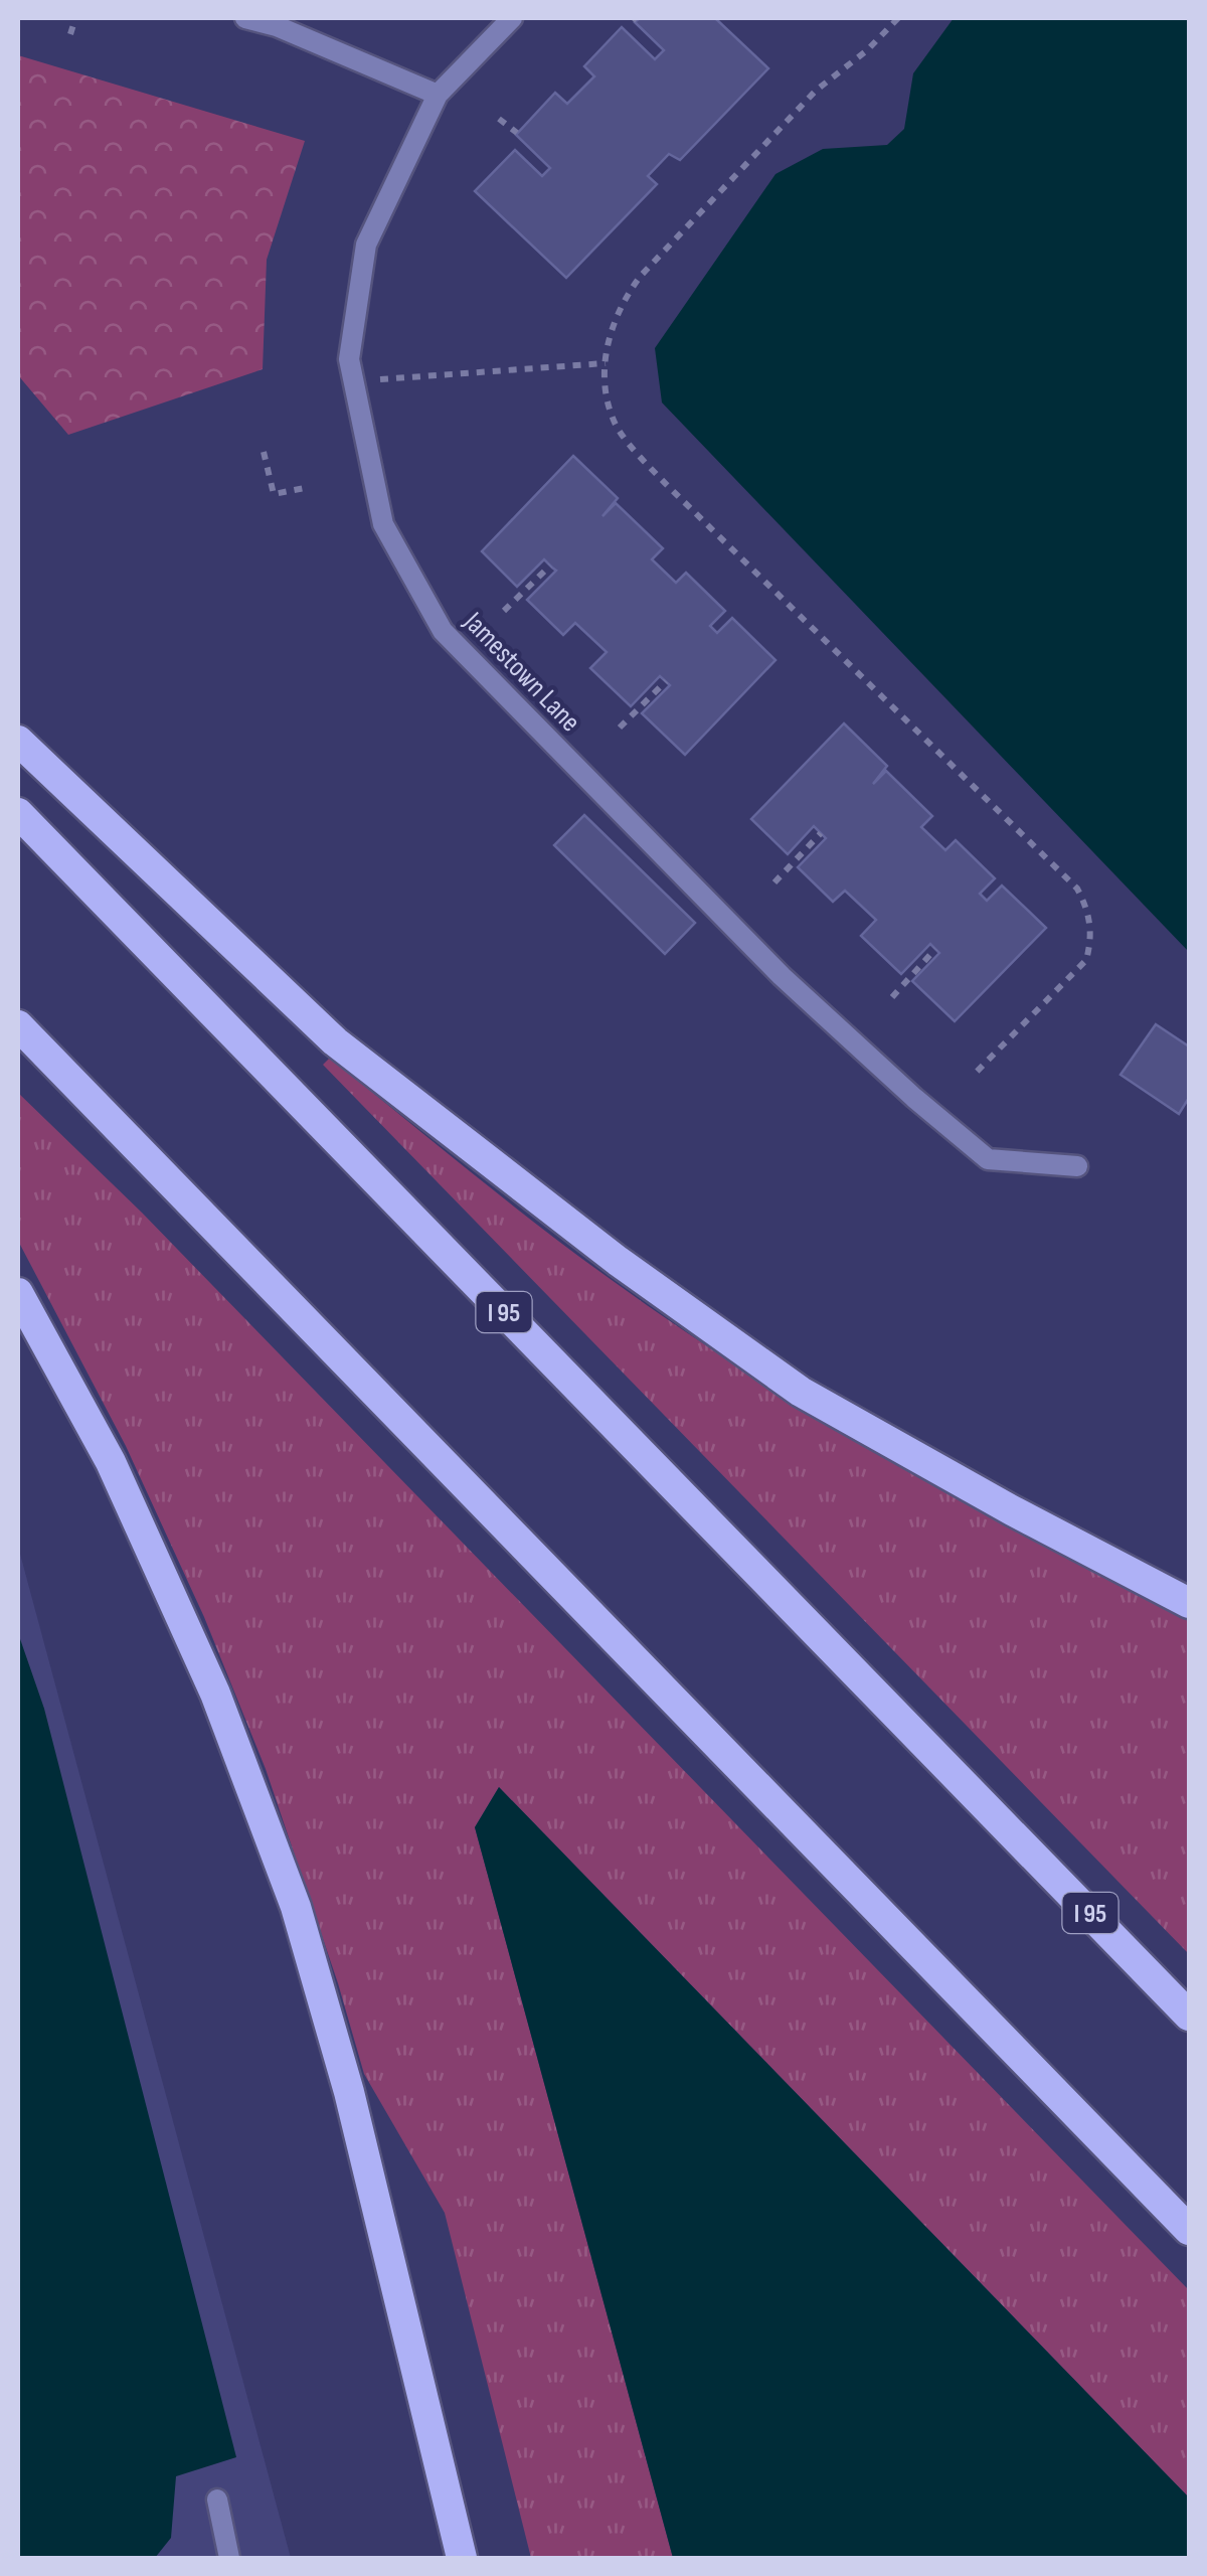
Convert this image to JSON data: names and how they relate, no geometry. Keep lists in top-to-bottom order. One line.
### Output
{"streets":{"highway":["I 95"],"street":["Jamestown Lane"]}}
